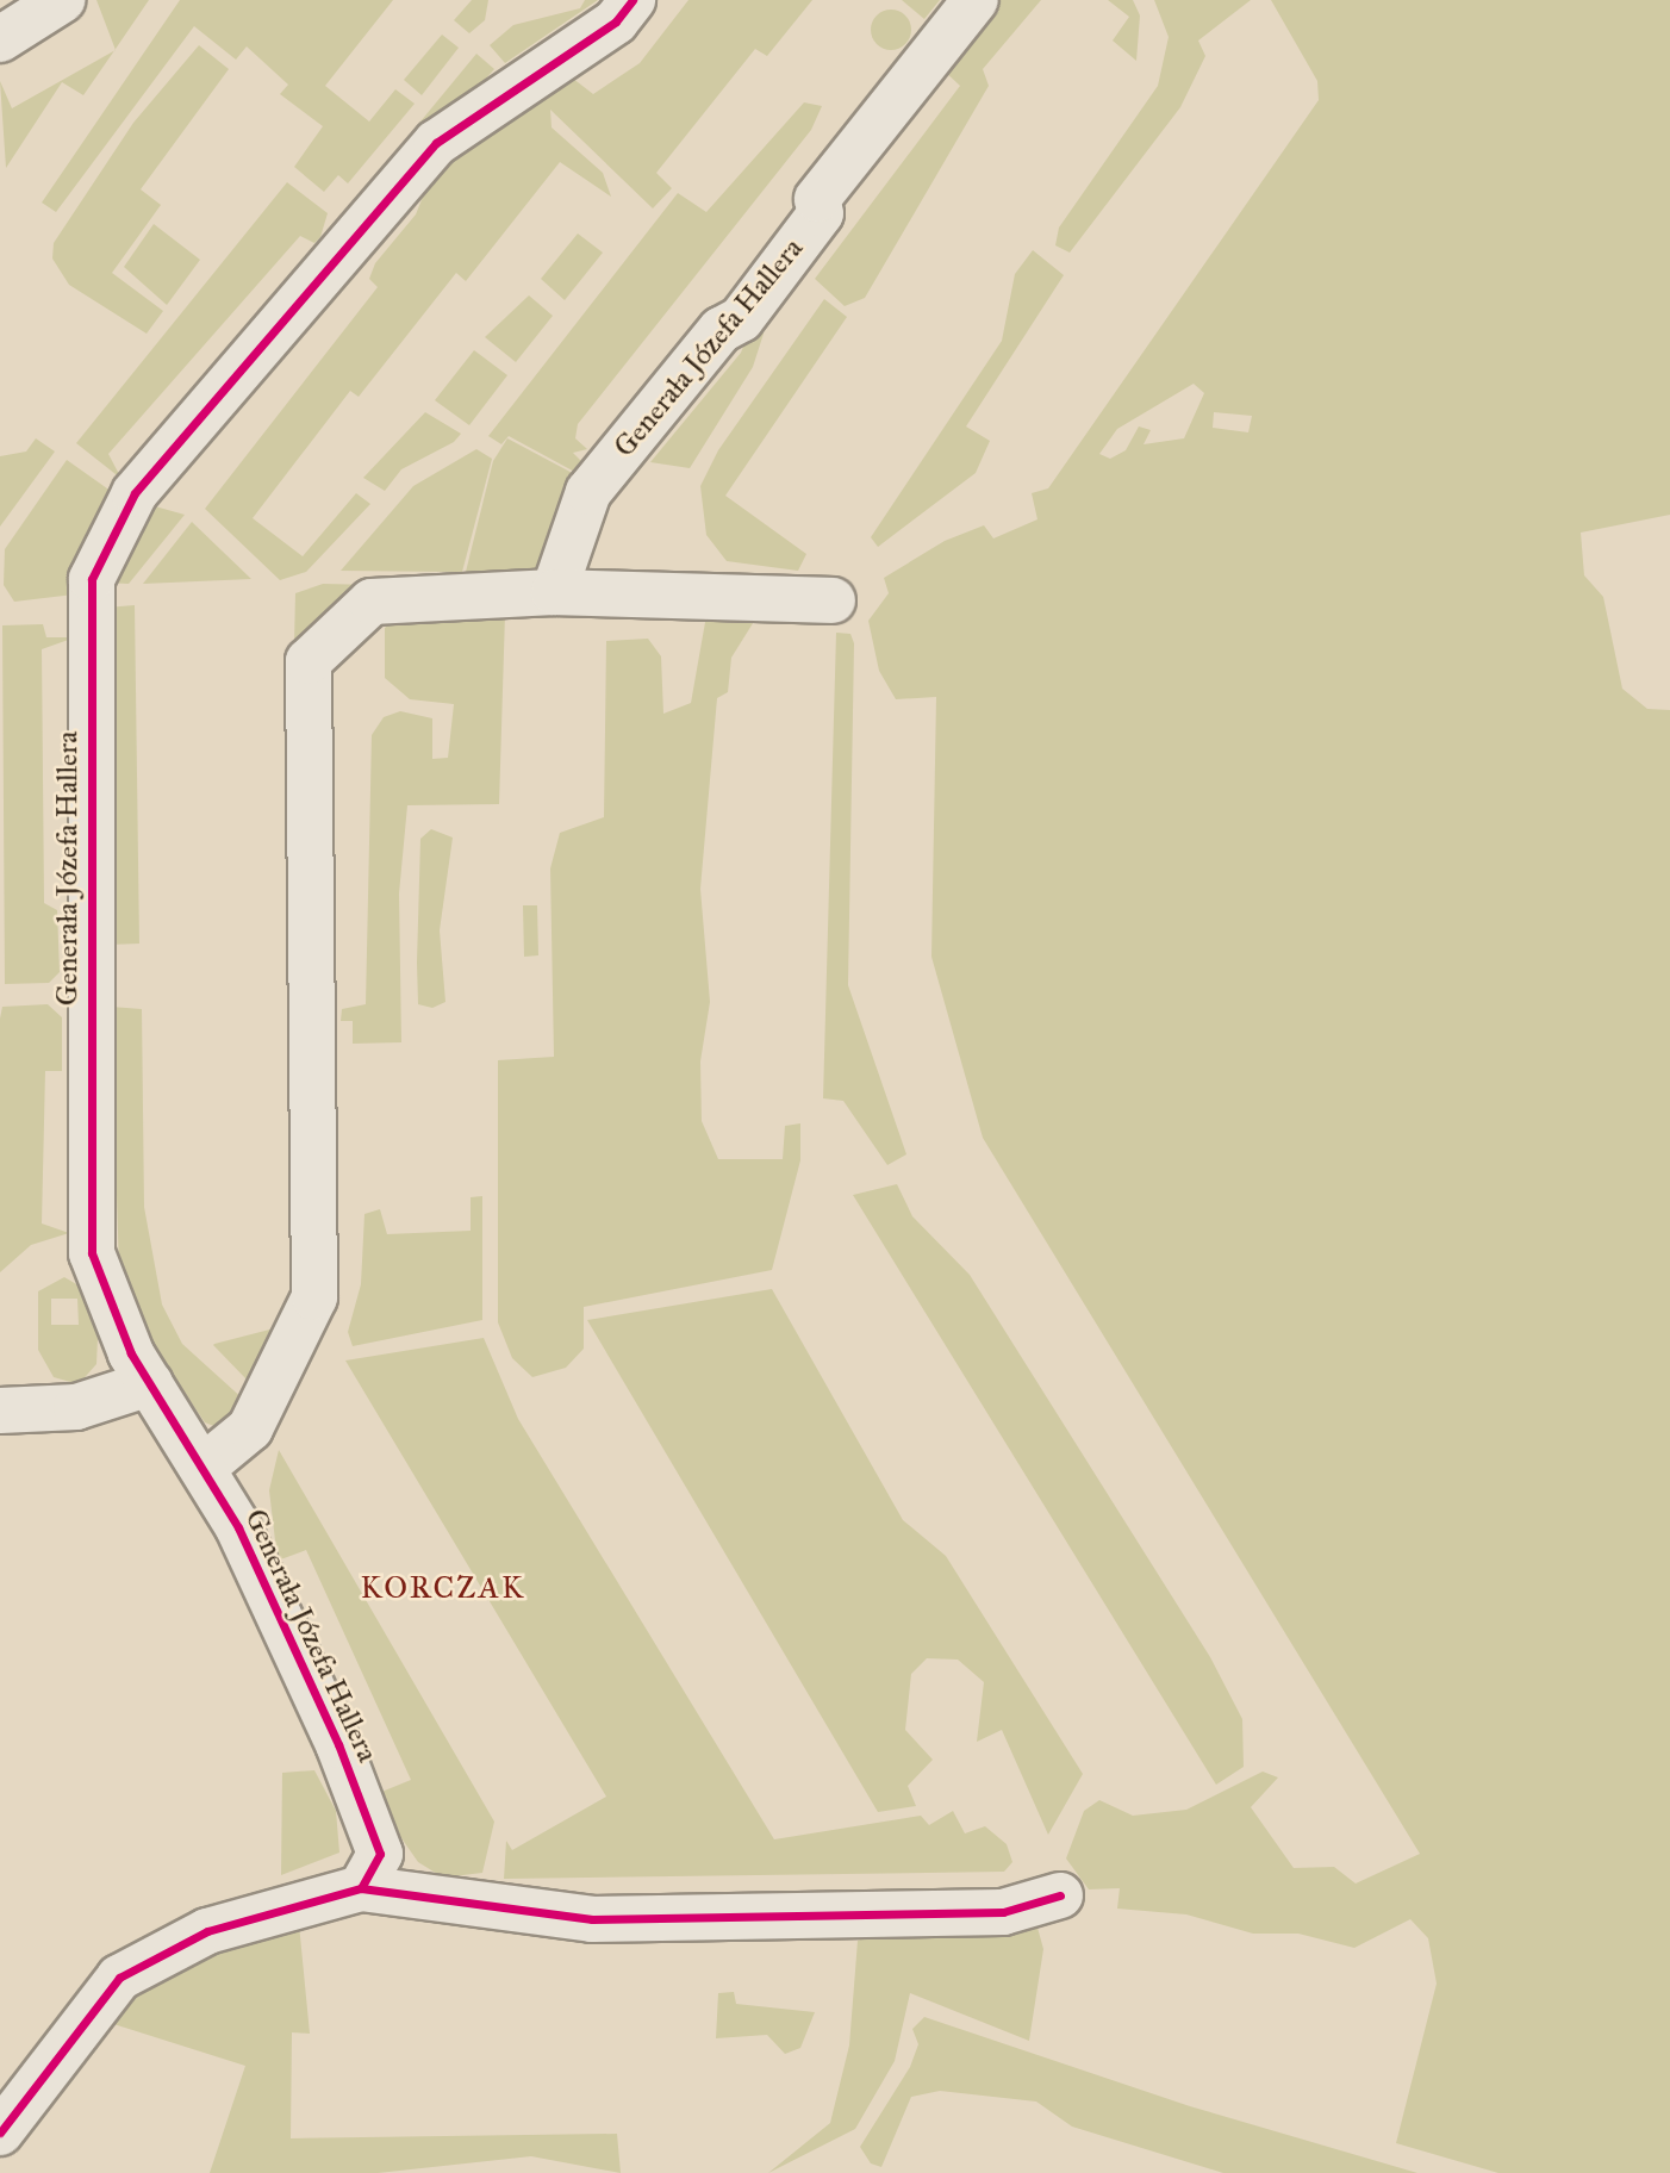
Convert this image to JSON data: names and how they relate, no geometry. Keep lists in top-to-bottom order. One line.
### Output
{"streets":{"street":["Generała Józefa Hallera"]},"districts":["KORCZAK"]}
